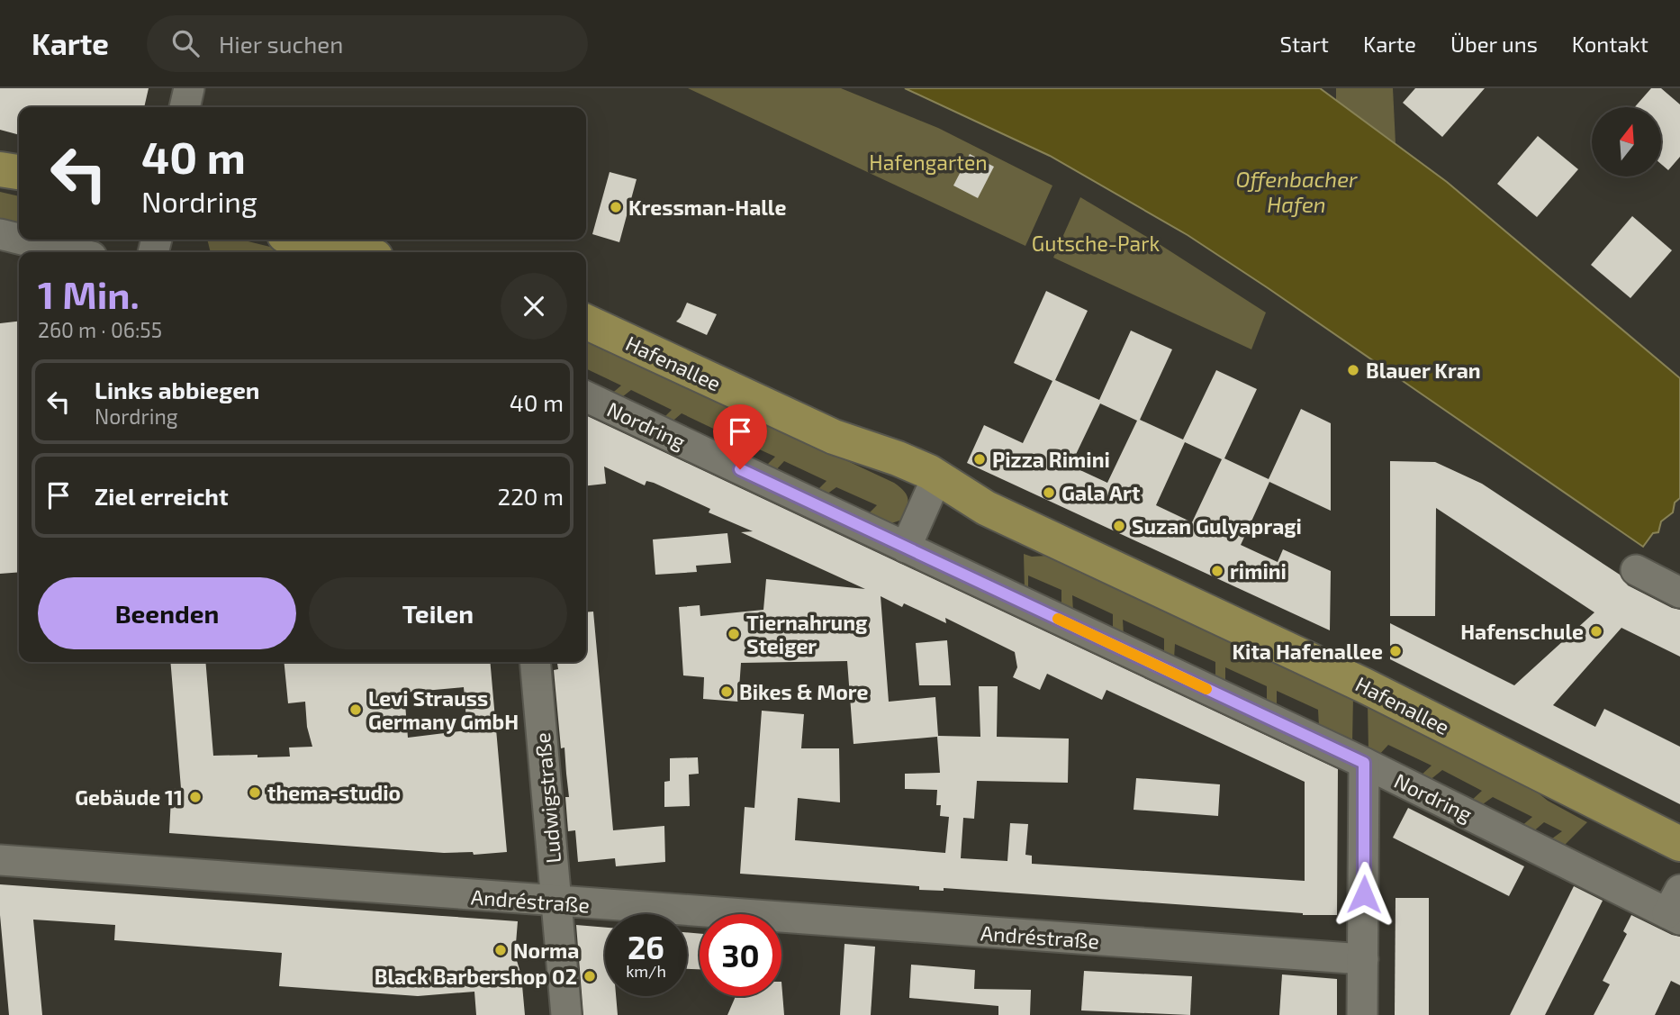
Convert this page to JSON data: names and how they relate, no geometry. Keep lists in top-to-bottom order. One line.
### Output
{"streets":{"main road":["Hafenallee"],"street":["Nordring","Ludwigstraße","Andréstraße"]},"crossings":[["Ludwigstraße","Andréstraße"]],"water":["Offenbacher Hafen"],"parks":["Hafengarten","Gutsche-Park"],"places":["Kressman-Halle","Blauer Kran","Pizza Rimini","Gala Art","Suzan Gulyapragi","rimini","Hafenschule","Tiernahrung Steiger","Kita Hafenallee","Bikes & More","Levi Strauss Germany GmbH","thema-studio","Gebäude 11","Norma","Black Barbershop 02"],"north":"top","page":{"header":"Karte","search":"Hier suchen","nav":["Start","Karte","Über uns","Kontakt"],"turn":["40 m","Nordring"],"heading":["1 Min.","260 m · 06:55"],"list":[{"name":"Links abbiegen","note":"Nordring","value":"40 m"},{"name":"Ziel erreicht","value":"220 m"}],"buttons":["Beenden","Teilen"],"speed":"26 km/h","limit":"30"}}
